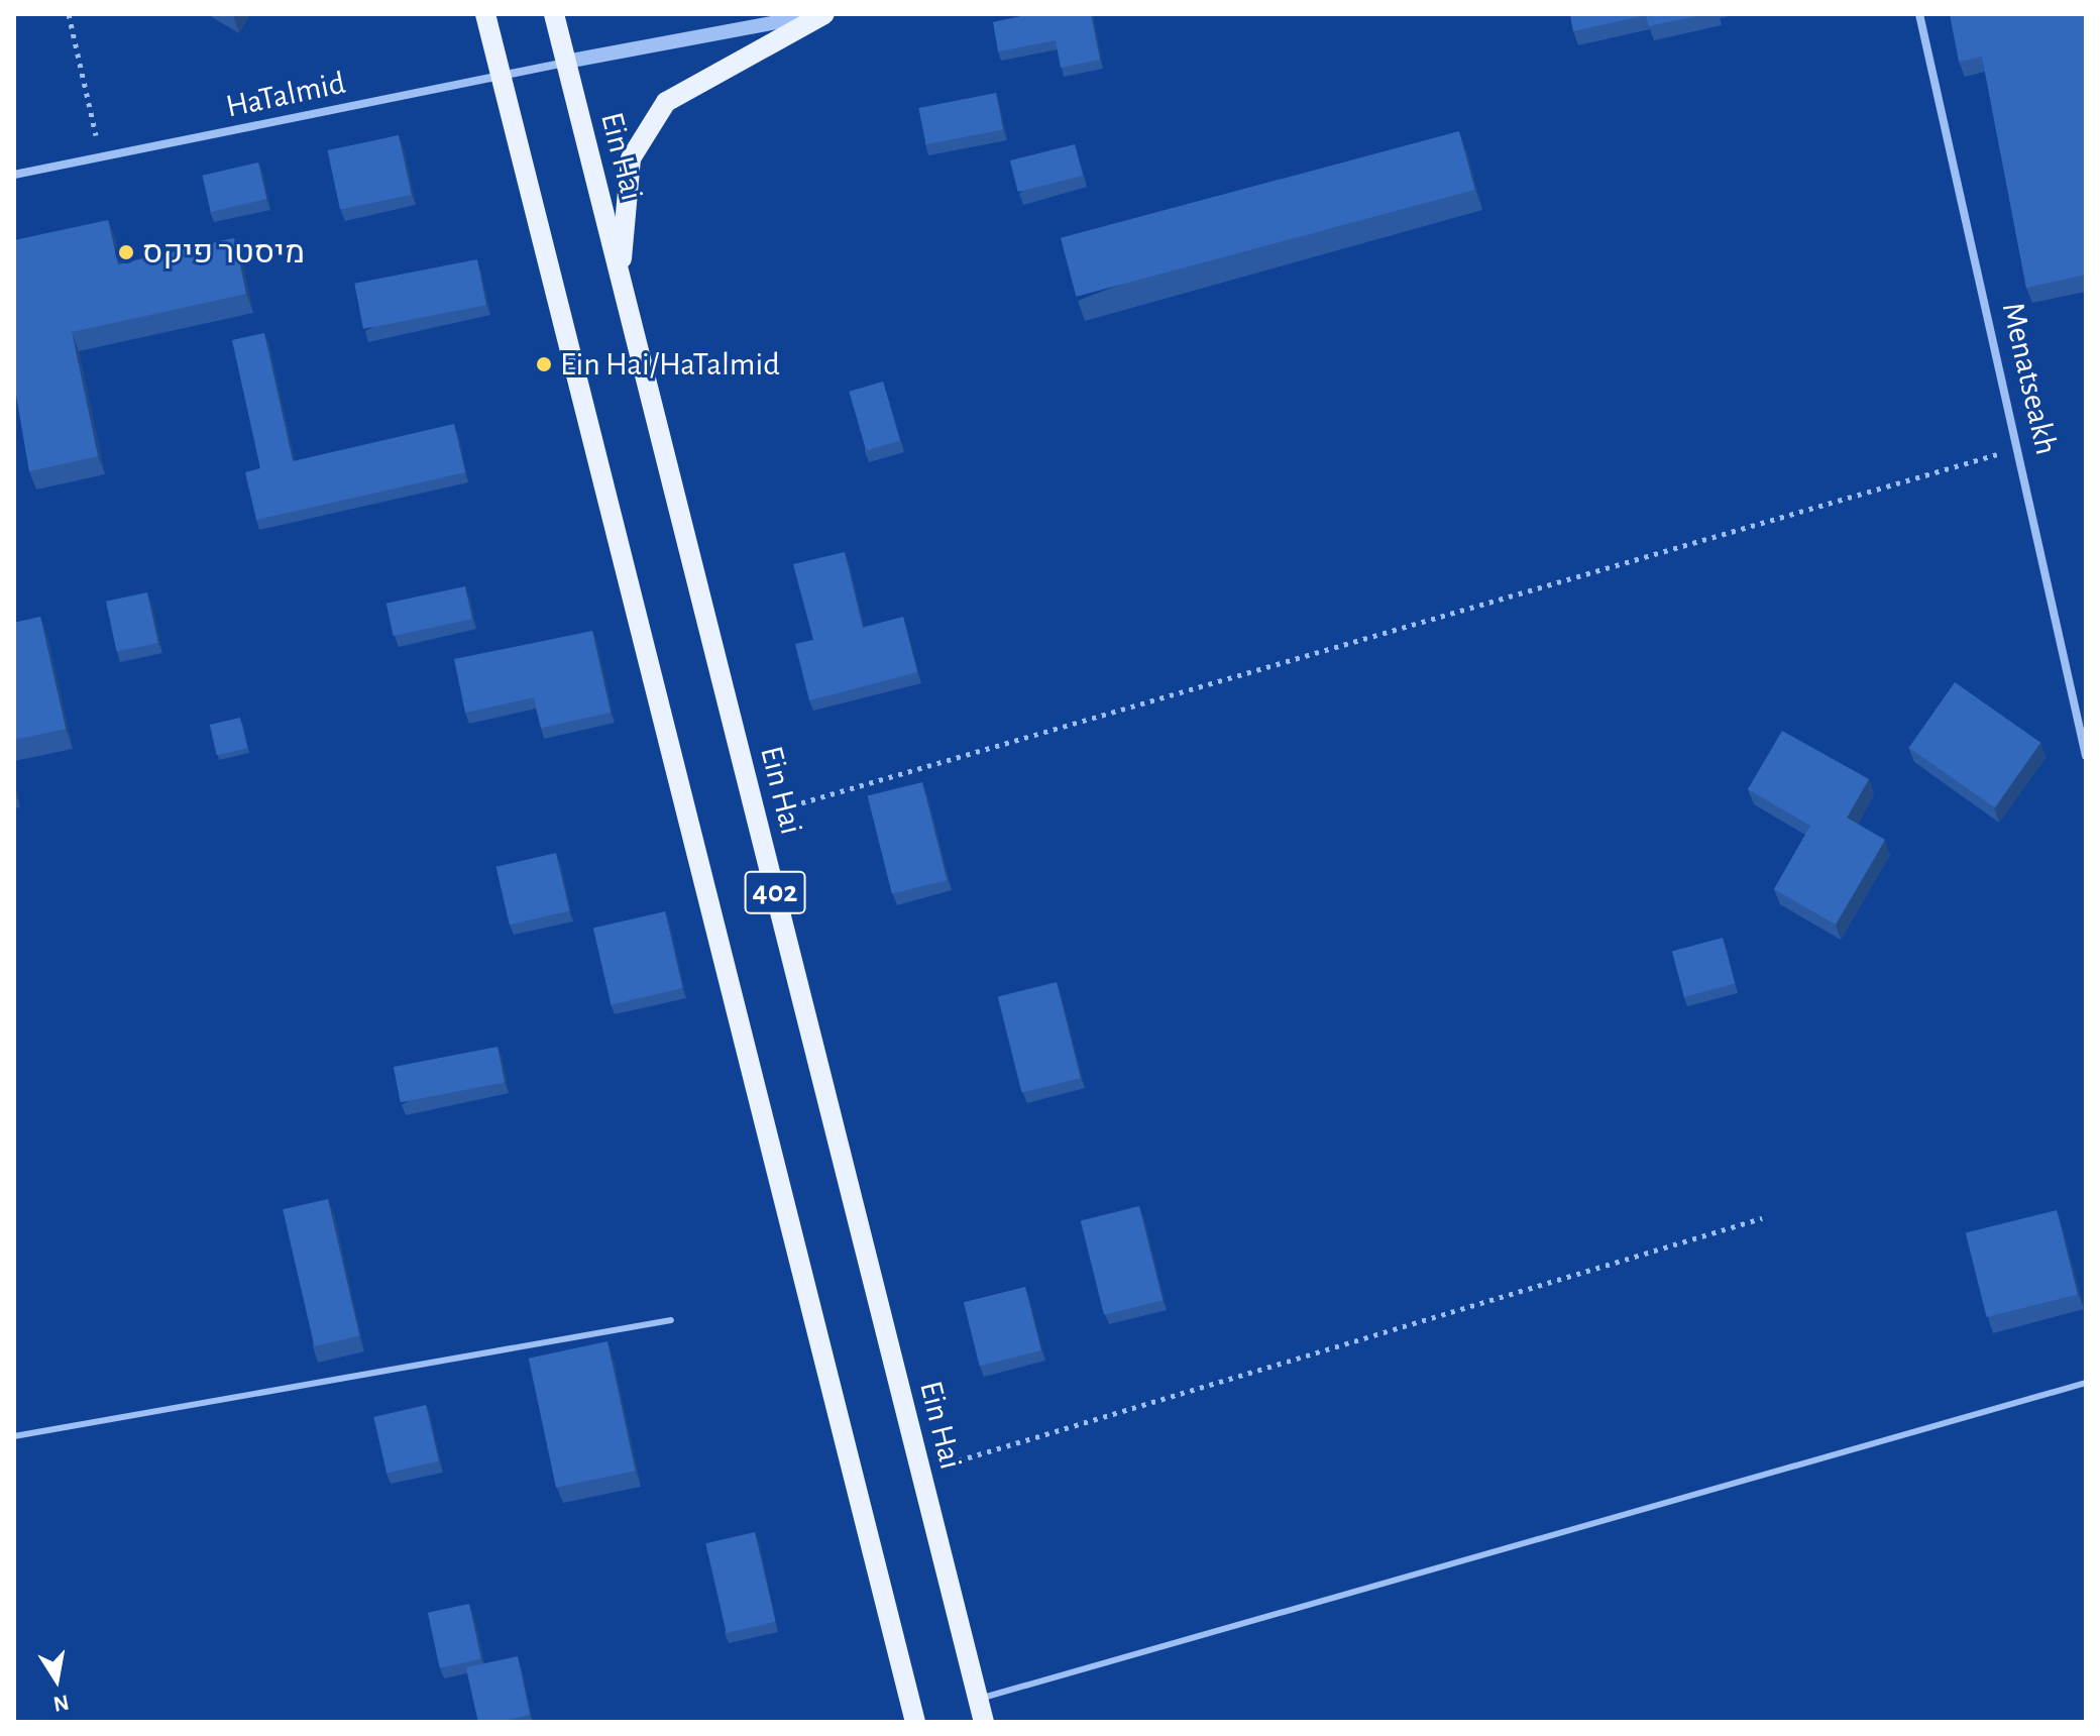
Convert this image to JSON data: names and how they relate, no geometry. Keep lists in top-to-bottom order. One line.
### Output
{"streets":{"main road":["Ein Hai","402"],"street":["HaTalmid","Menatseakh"]},"crossings":[["HaTalmid","Ein Hai"],["HaTalmid","402"],["Ein Hai","402"]],"places":["מיסטר פיקס","Ein Hai/HaTalmid"],"north":"bottom"}
